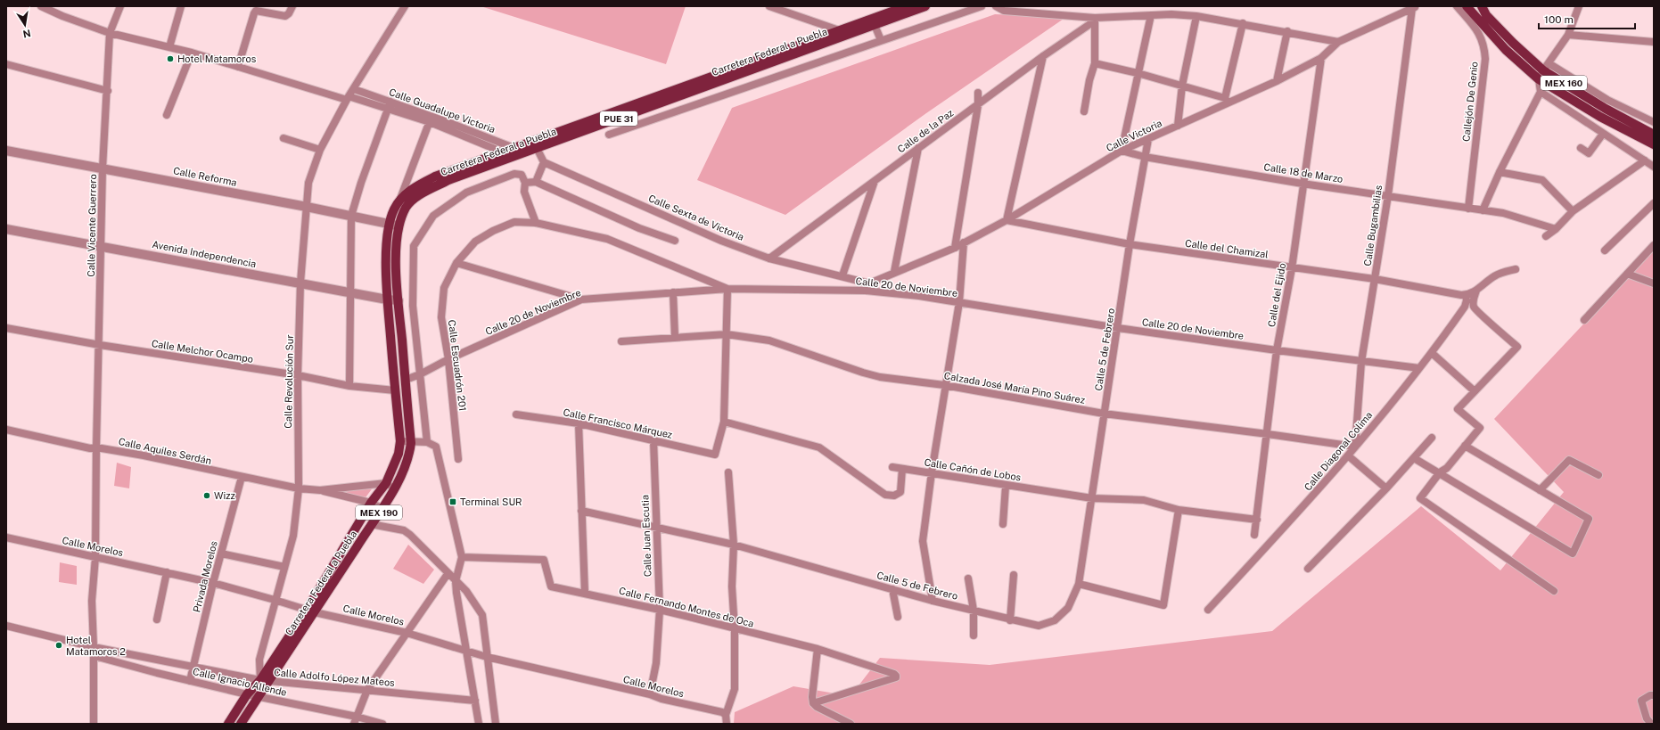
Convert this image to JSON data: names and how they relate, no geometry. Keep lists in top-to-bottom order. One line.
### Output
{"streets":{"main road":["Carretera Federal a Puebla","MEX 160","PUE 31","MEX 190"],"street":["Callejón De Genio","Calle Guadalupe Victoria","Calle de la Paz","Calle Victoria","Calle 18 de Marzo","Calle Reforma","Calle Sexta de Victoria","Calle Vicente Guerrero","Calle Bugambilias","Calle del Chamizal","Avenida Independencia","Calle 20 de Noviembre","Calle del Ejido","Calle 5 de Febrero","Calle Melchor Ocampo","Calle Escuadrón 201","Calle Revolución Sur","Calzada José María Pino Suárez","Calle Francisco Márquez","Calle Aquiles Serdán","Calle Diagonal Colima","Calle Cañón de Lobos","Calle Juan Escutia","Calle Morelos","Privada Morelos","Calle Fernando Montes de Oca","Calle Adolfo López Mateos","Calle Ignacio Allende"]},"crossings":[["Carretera Federal a Puebla","Calle Guadalupe Victoria"],["Carretera Federal a Puebla","Calle Reforma"],["Carretera Federal a Puebla","Avenida Independencia"],["Carretera Federal a Puebla","Calle 20 de Noviembre"],["Carretera Federal a Puebla","Calle Melchor Ocampo"],["Carretera Federal a Puebla","Calle Revolución Sur"],["Carretera Federal a Puebla","Calle Aquiles Serdán"],["Carretera Federal a Puebla","MEX 190"],["Carretera Federal a Puebla","Calle Morelos"],["Carretera Federal a Puebla","Calle Adolfo López Mateos"],["Carretera Federal a Puebla","Calle Ignacio Allende"],["Callejón De Genio","Calle 18 de Marzo"],["Calle Guadalupe Victoria","Calle Vicente Guerrero"],["Calle Guadalupe Victoria","Calle Revolución Sur"],["Calle de la Paz","Calle Sexta de Victoria"],["Calle Victoria","Calle 18 de Marzo"],["Calle Victoria","Calle Sexta de Victoria"],["Calle Victoria","Calle Bugambilias"],["Calle Victoria","Calle del Chamizal"],["Calle Victoria","Calle del Ejido"],["Calle Victoria","Calle 5 de Febrero"],["Calle 18 de Marzo","Calle Bugambilias"],["Calle 18 de Marzo","Calle del Ejido"],["Calle 18 de Marzo","Calle 5 de Febrero"],["Calle Reforma","Calle Vicente Guerrero"],["Calle Reforma","Calle Revolución Sur"],["Calle Vicente Guerrero","Avenida Independencia"],["Calle Vicente Guerrero","Calle Melchor Ocampo"],["Calle Vicente Guerrero","Calle Aquiles Serdán"],["Calle Vicente Guerrero","Calle Morelos"],["Calle Vicente Guerrero","Calle Adolfo López Mateos"],["Calle Vicente Guerrero","Calle Ignacio Allende"],["Calle Bugambilias","Calle del Chamizal"],["Calle Bugambilias","Calle 20 de Noviembre"],["Calle Bugambilias","Calzada José María Pino Suárez"],["Calle Bugambilias","Calle Diagonal Colima"],["Calle del Chamizal","Calle del Ejido"],["Calle del Chamizal","Calle 5 de Febrero"],["Calle del Chamizal","Calle Diagonal Colima"],["Avenida Independencia","Calle Revolución Sur"],["Calle 20 de Noviembre","Calle del Ejido"],["Calle 20 de Noviembre","Calle 5 de Febrero"],["Calle 20 de Noviembre","Calle Escuadrón 201"],["Calle 20 de Noviembre","Calle Diagonal Colima"],["Calle del Ejido","Calzada José María Pino Suárez"],["Calle del Ejido","Calle Cañón de Lobos"],["Calle 5 de Febrero","Calzada José María Pino Suárez"],["Calle 5 de Febrero","Calle Cañón de Lobos"],["Calle 5 de Febrero","Calle Juan Escutia"],["Calle Melchor Ocampo","Calle Revolución Sur"],["Calle Revolución Sur","Calle Aquiles Serdán"],["Calle Revolución Sur","Calle Morelos"],["Calle Revolución Sur","Calle Adolfo López Mateos"],["Calzada José María Pino Suárez","Calle Diagonal Colima"],["Calle Francisco Márquez","Calle Juan Escutia"],["Calle Aquiles Serdán","Privada Morelos"],["MEX 190","Calle Ignacio Allende"],["Calle Juan Escutia","Calle Morelos"],["Calle Juan Escutia","Calle Fernando Montes de Oca"],["Calle Morelos","Privada Morelos"],["Privada Morelos","Calle Adolfo López Mateos"],["Privada Morelos","Calle Ignacio Allende"]],"places":{"other":["Hotel Matamoros","Wizz","Hotel Matamoros 2"],"transit":["Terminal SUR"]},"scale_bar":"100 m","north":"bottom"}
